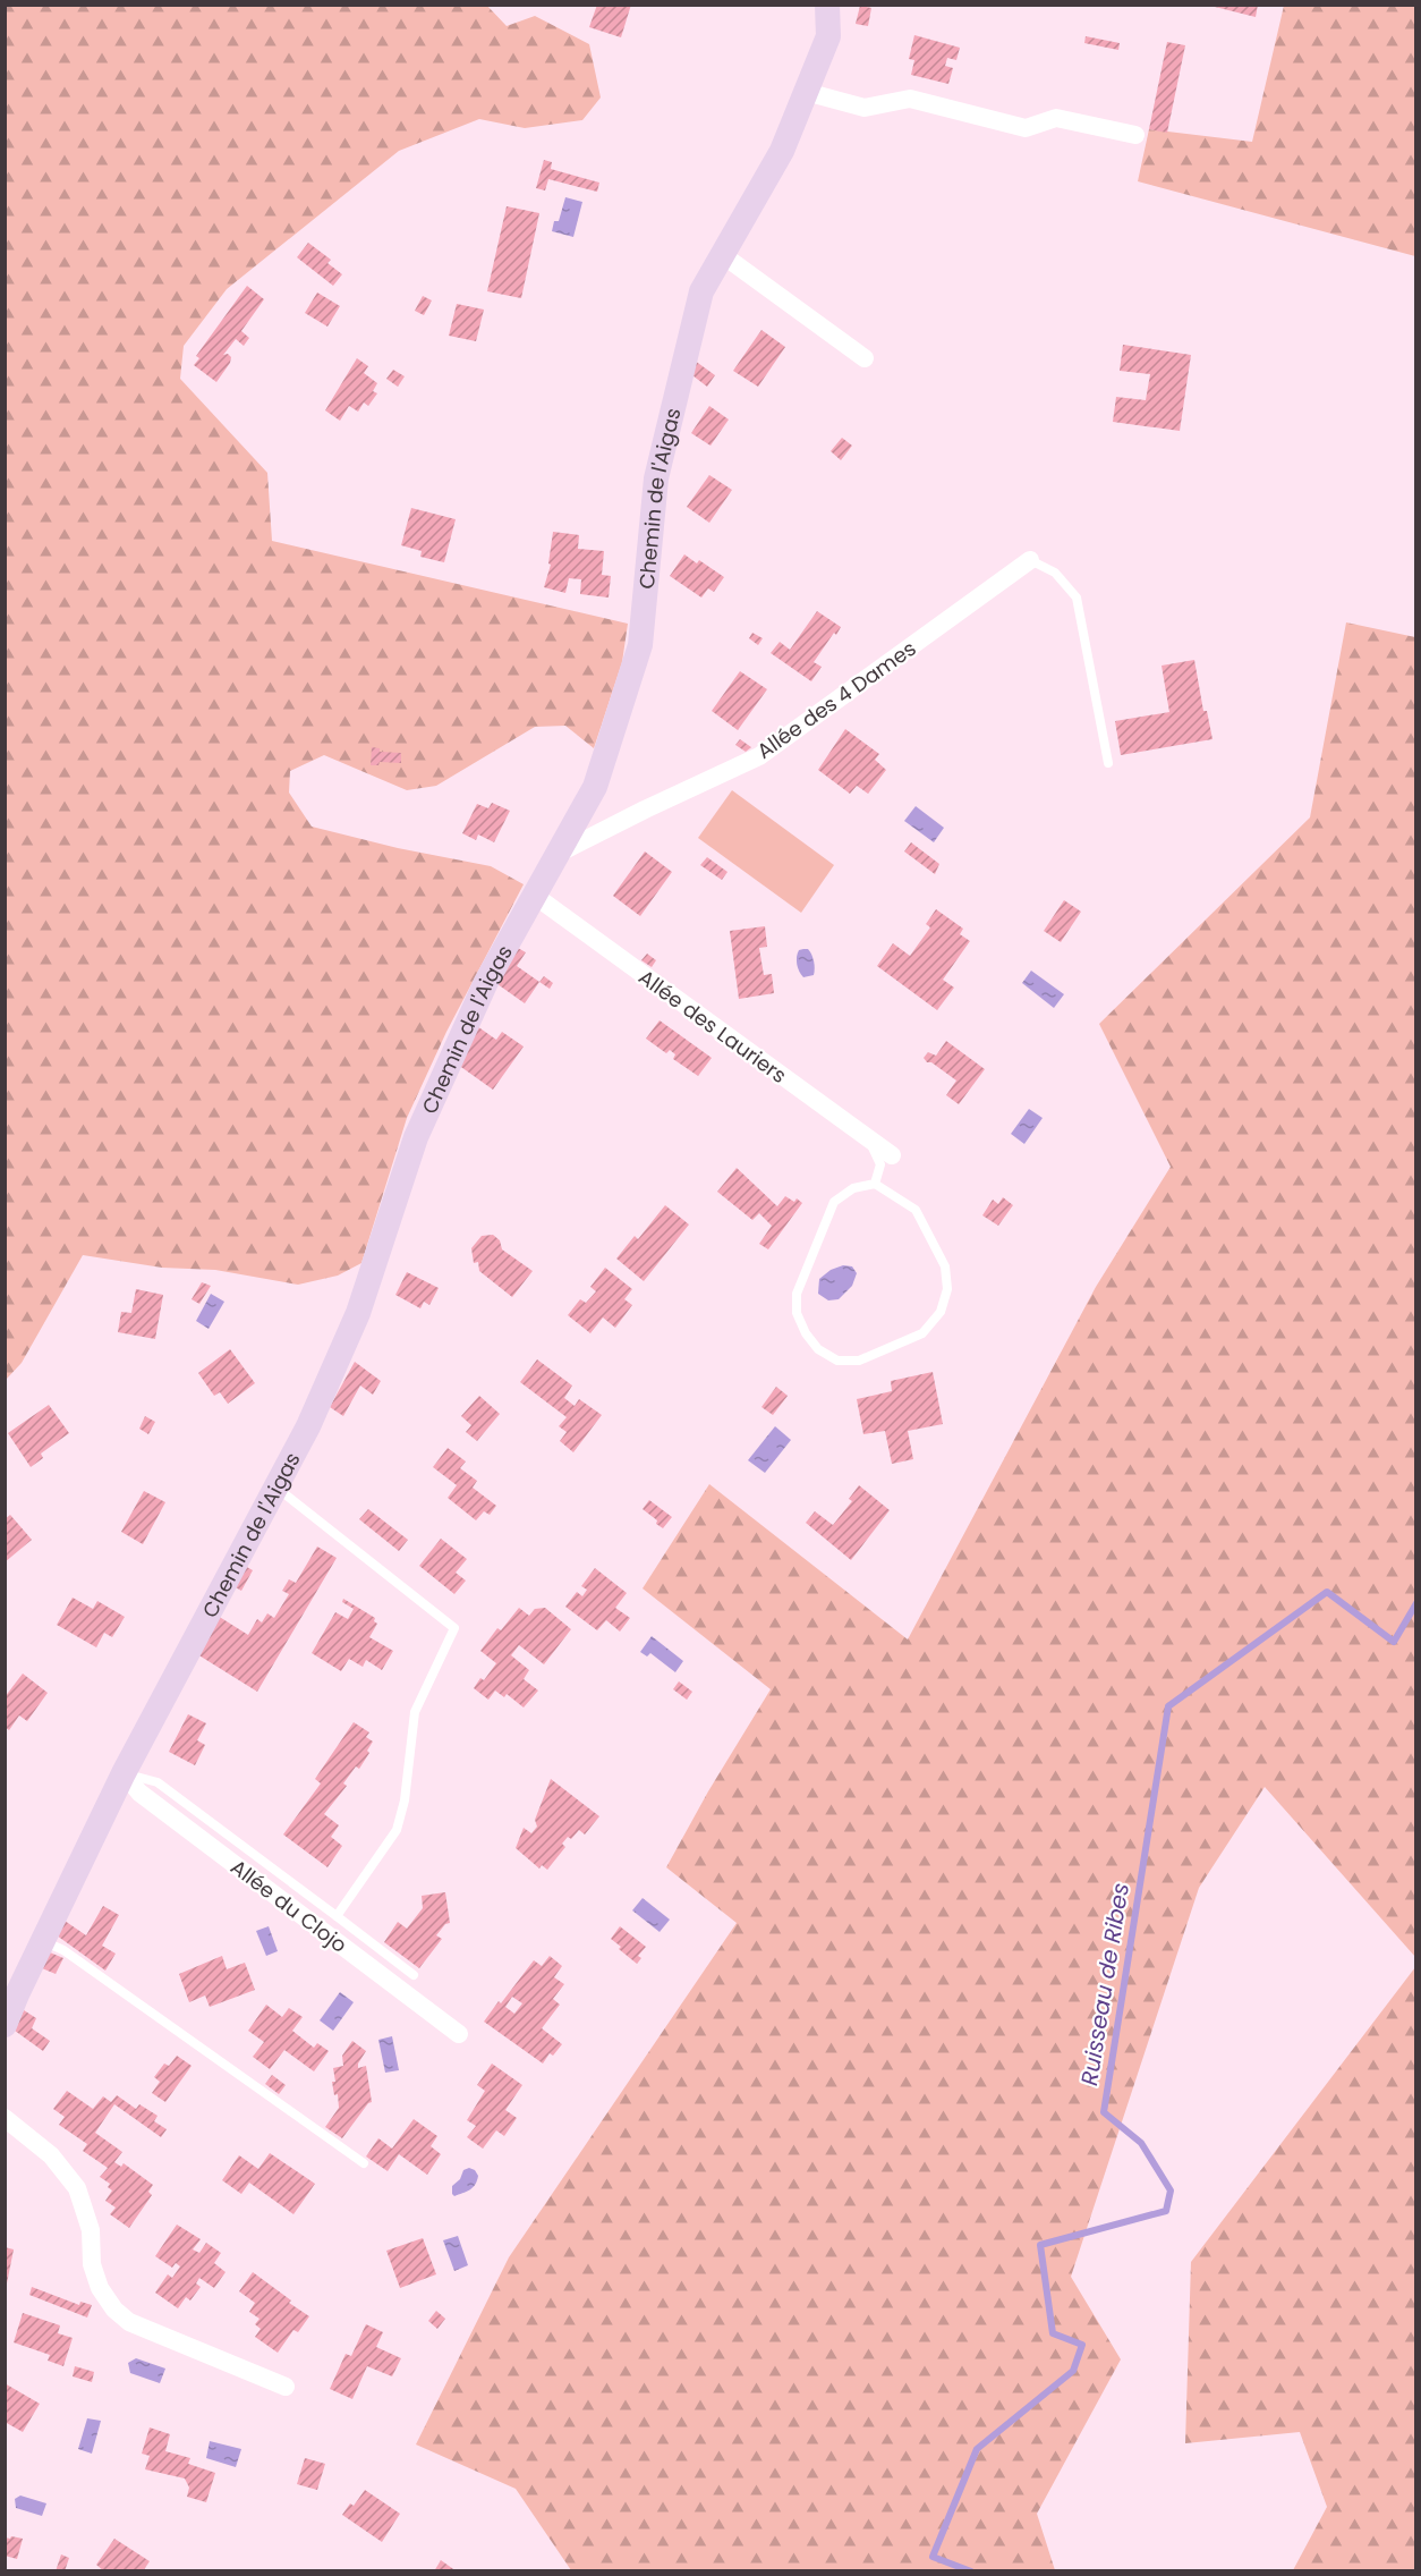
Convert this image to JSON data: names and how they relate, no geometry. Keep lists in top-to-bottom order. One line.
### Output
{"streets":{"street":["Chemin de l'Aigas","Allée des 4 Dames","Allée des Lauriers","Allée du Clojo"]},"crossings":[["Chemin de l'Aigas","Allée des 4 Dames"],["Chemin de l'Aigas","Allée des Lauriers"],["Chemin de l'Aigas","Allée du Clojo"]],"water":["Ruisseau de Ribes"]}
